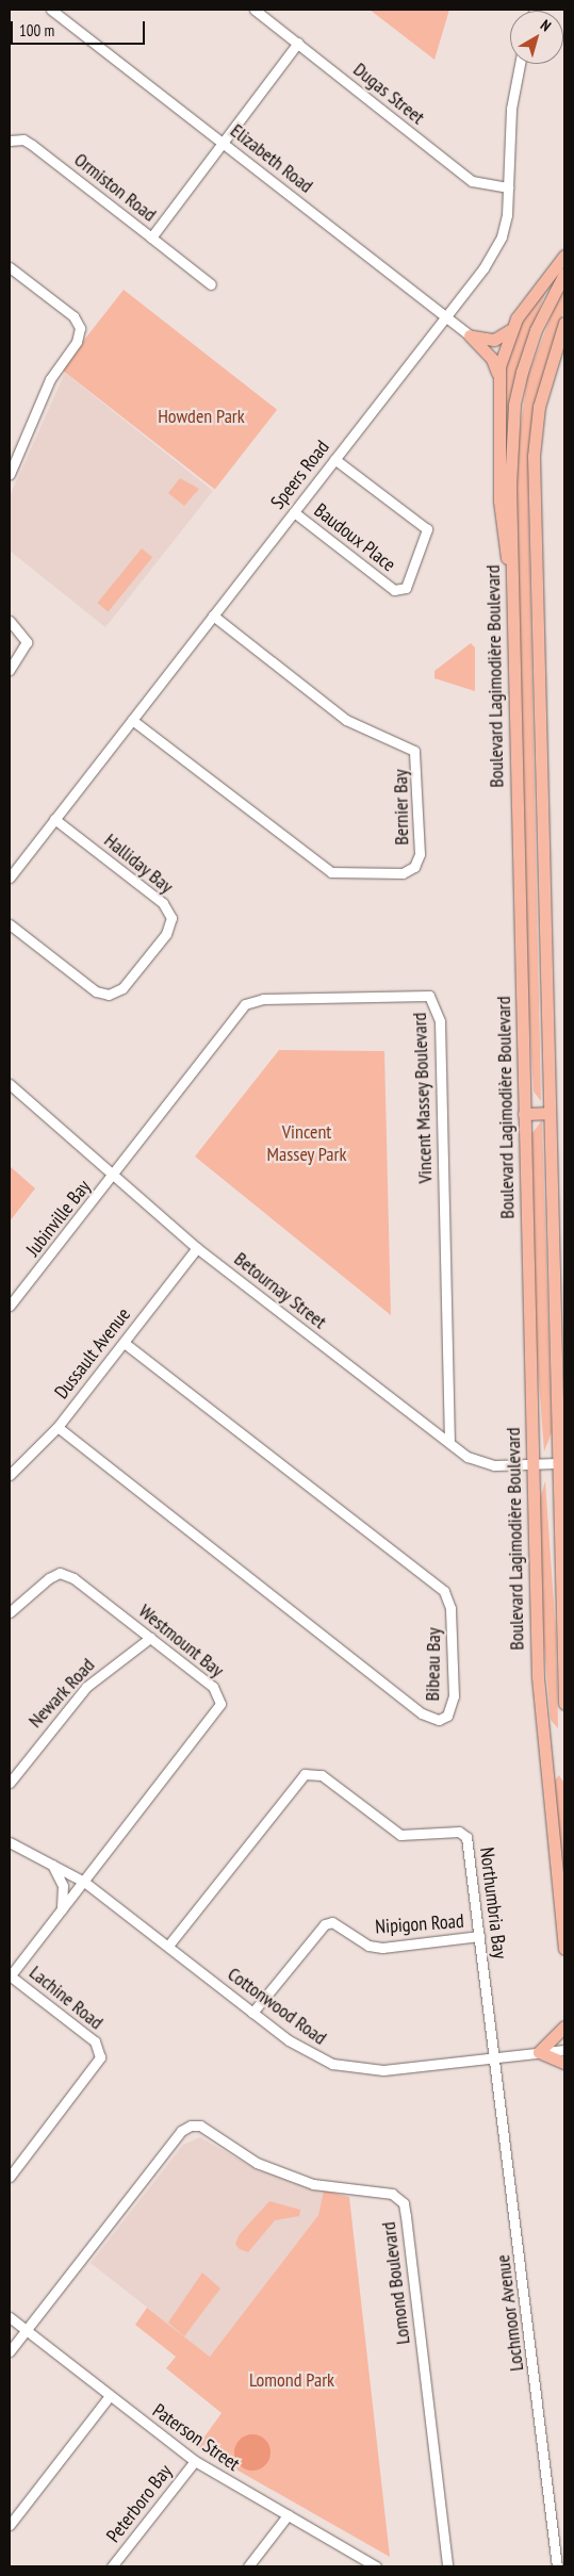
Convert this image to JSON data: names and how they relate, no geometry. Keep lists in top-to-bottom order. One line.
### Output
{"streets":{"main road":["Boulevard Lagimodière Boulevard"],"street":["Dugas Street","Elizabeth Road","Ormiston Road","Speers Road","Baudoux Place","Bernier Bay","Halliday Bay","Vincent Massey Boulevard","Jubinville Bay","Betournay Street","Dussault Avenue","Westmount Bay","Bibeau Bay","Newark Road","Northumbria Bay","Nipigon Road","Lachine Road","Cottonwood Road","Lomond Boulevard","Lochmoor Avenue","Paterson Street","Peterboro Bay"]},"crossings":[["Dugas Street","Ormiston Road"],["Dugas Street","Speers Road"],["Elizabeth Road","Ormiston Road"],["Elizabeth Road","Speers Road"],["Speers Road","Baudoux Place"],["Speers Road","Bernier Bay"],["Speers Road","Halliday Bay"],["Boulevard Lagimodière Boulevard","Betournay Street"],["Vincent Massey Boulevard","Jubinville Bay"],["Vincent Massey Boulevard","Betournay Street"],["Jubinville Bay","Betournay Street"],["Betournay Street","Dussault Avenue"],["Dussault Avenue","Bibeau Bay"],["Westmount Bay","Newark Road"],["Westmount Bay","Cottonwood Road"],["Northumbria Bay","Nipigon Road"],["Northumbria Bay","Cottonwood Road"],["Northumbria Bay","Lochmoor Avenue"],["Nipigon Road","Cottonwood Road"],["Cottonwood Road","Lochmoor Avenue"],["Lomond Boulevard","Paterson Street"],["Paterson Street","Peterboro Bay"]],"parks":["Howden Park","Vincent Massey Park","Lomond Park"],"scale_bar":"100 m","north":"top right"}
